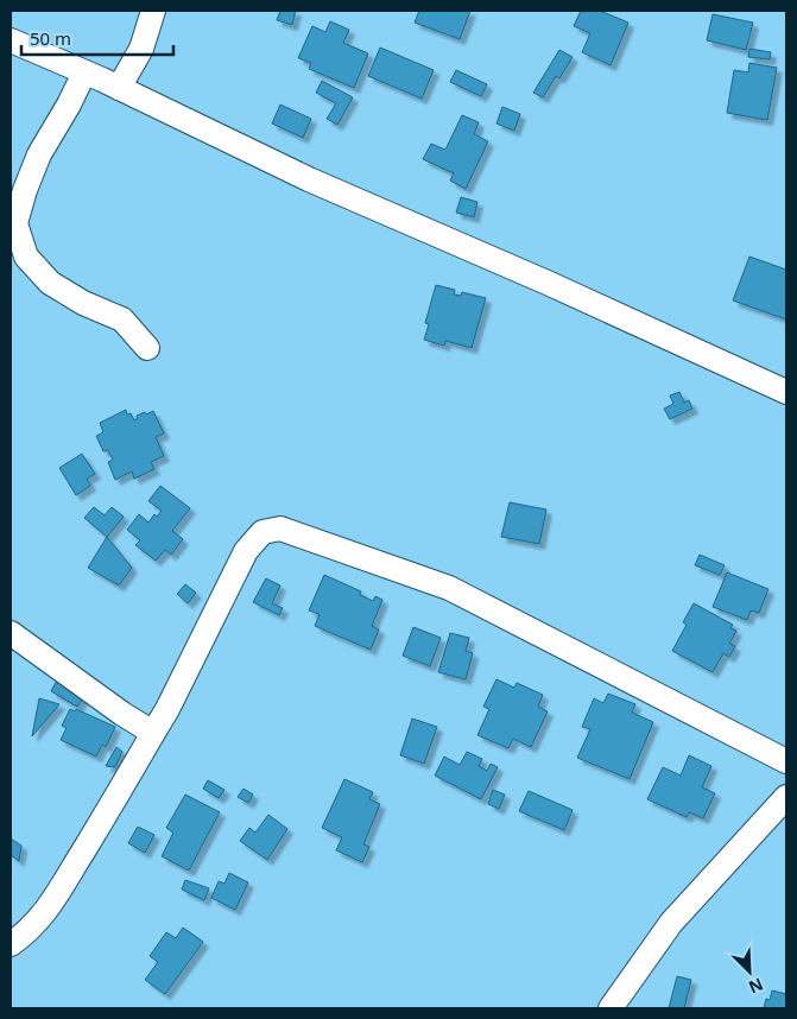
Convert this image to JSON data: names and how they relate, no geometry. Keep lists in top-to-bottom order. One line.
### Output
{"scale_bar":"50 m","north":"bottom right"}
